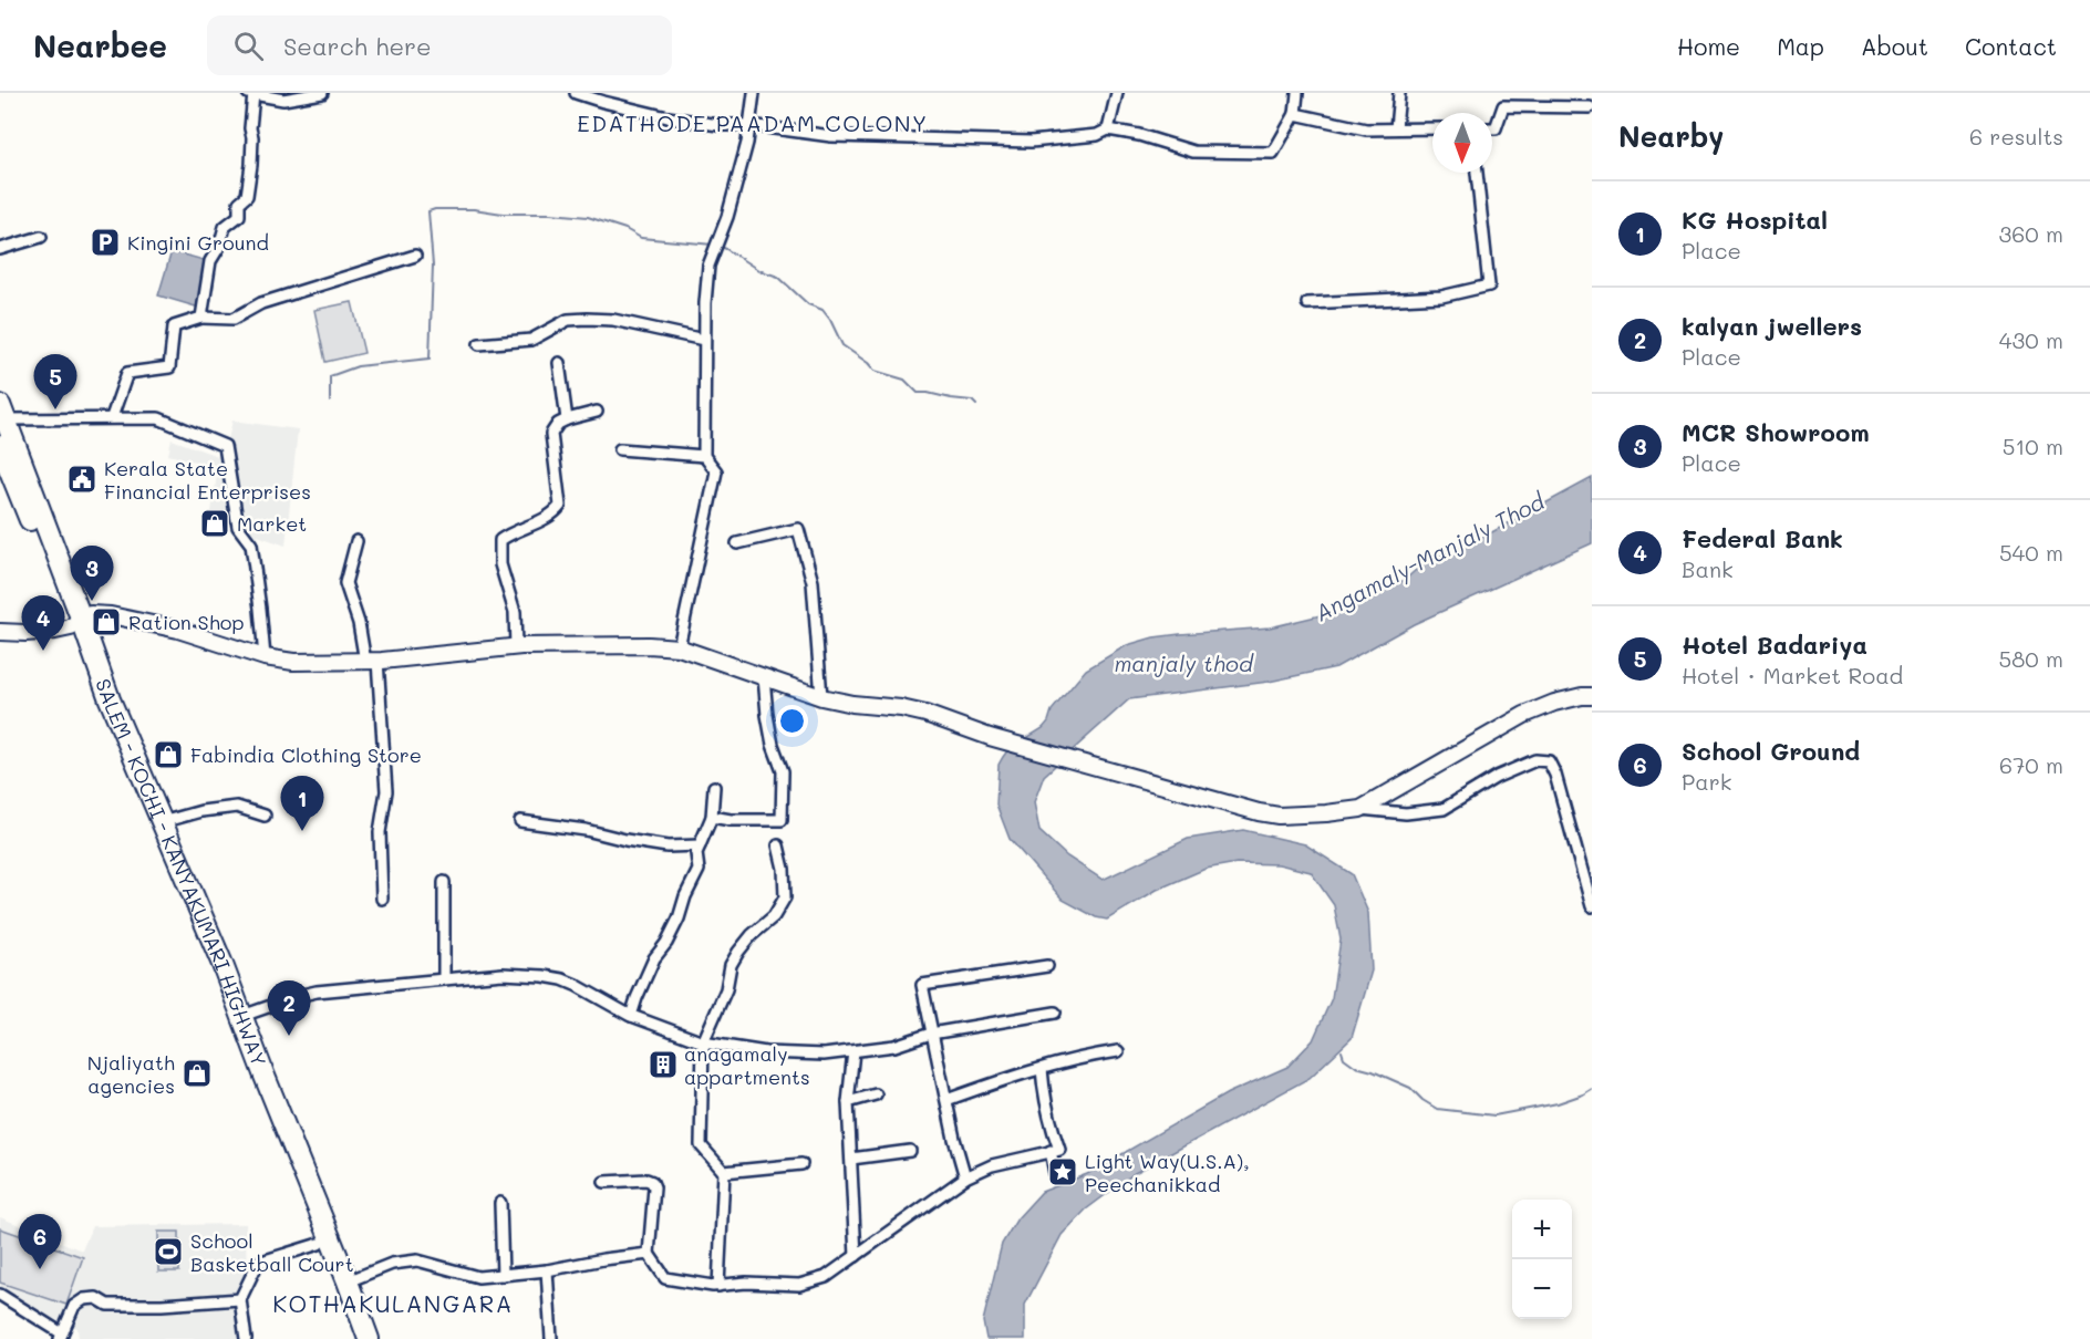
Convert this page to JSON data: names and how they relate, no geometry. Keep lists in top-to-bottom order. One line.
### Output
{"streets":{"highway":["SALEM - KOCHI - KANYAKUMARI HIGHWAY"]},"districts":["EDATHODE PAADAM COLONY","KOTHAKULANGARA"],"water":["Angamaly-Manjaly Thod","manjaly thod"],"places":{"parking":["Kingini Ground"],"public building":["Kerala State Financial Enterprises"],"shop":["Market","Ration Shop","Fabindia Clothing Store","Njaliyath agencies"],"building":["anagamaly appartments"],"place":["Light Way(U.S.A), Peechanikkad"],"sports":["School Basketball Court"]},"north":"bottom","page":{"header":"Nearbee","search":"Search here","nav":["Home","Map","About","Contact"],"heading":["Nearby","6 results"],"list":[{"mark":"1","name":"KG Hospital","note":"Place","value":"360 m"},{"mark":"2","name":"kalyan jwellers","note":"Place","value":"430 m"},{"mark":"3","name":"MCR Showroom","note":"Place","value":"510 m"},{"mark":"4","name":"Federal Bank","note":"Bank","value":"540 m"},{"mark":"5","name":"Hotel Badariya","note":"Hotel · Market Road","value":"580 m"},{"mark":"6","name":"School Ground","note":"Park","value":"670 m"}],"pins":["5","3","4","1","2","6"],"map_buttons":["+","−"]}}
